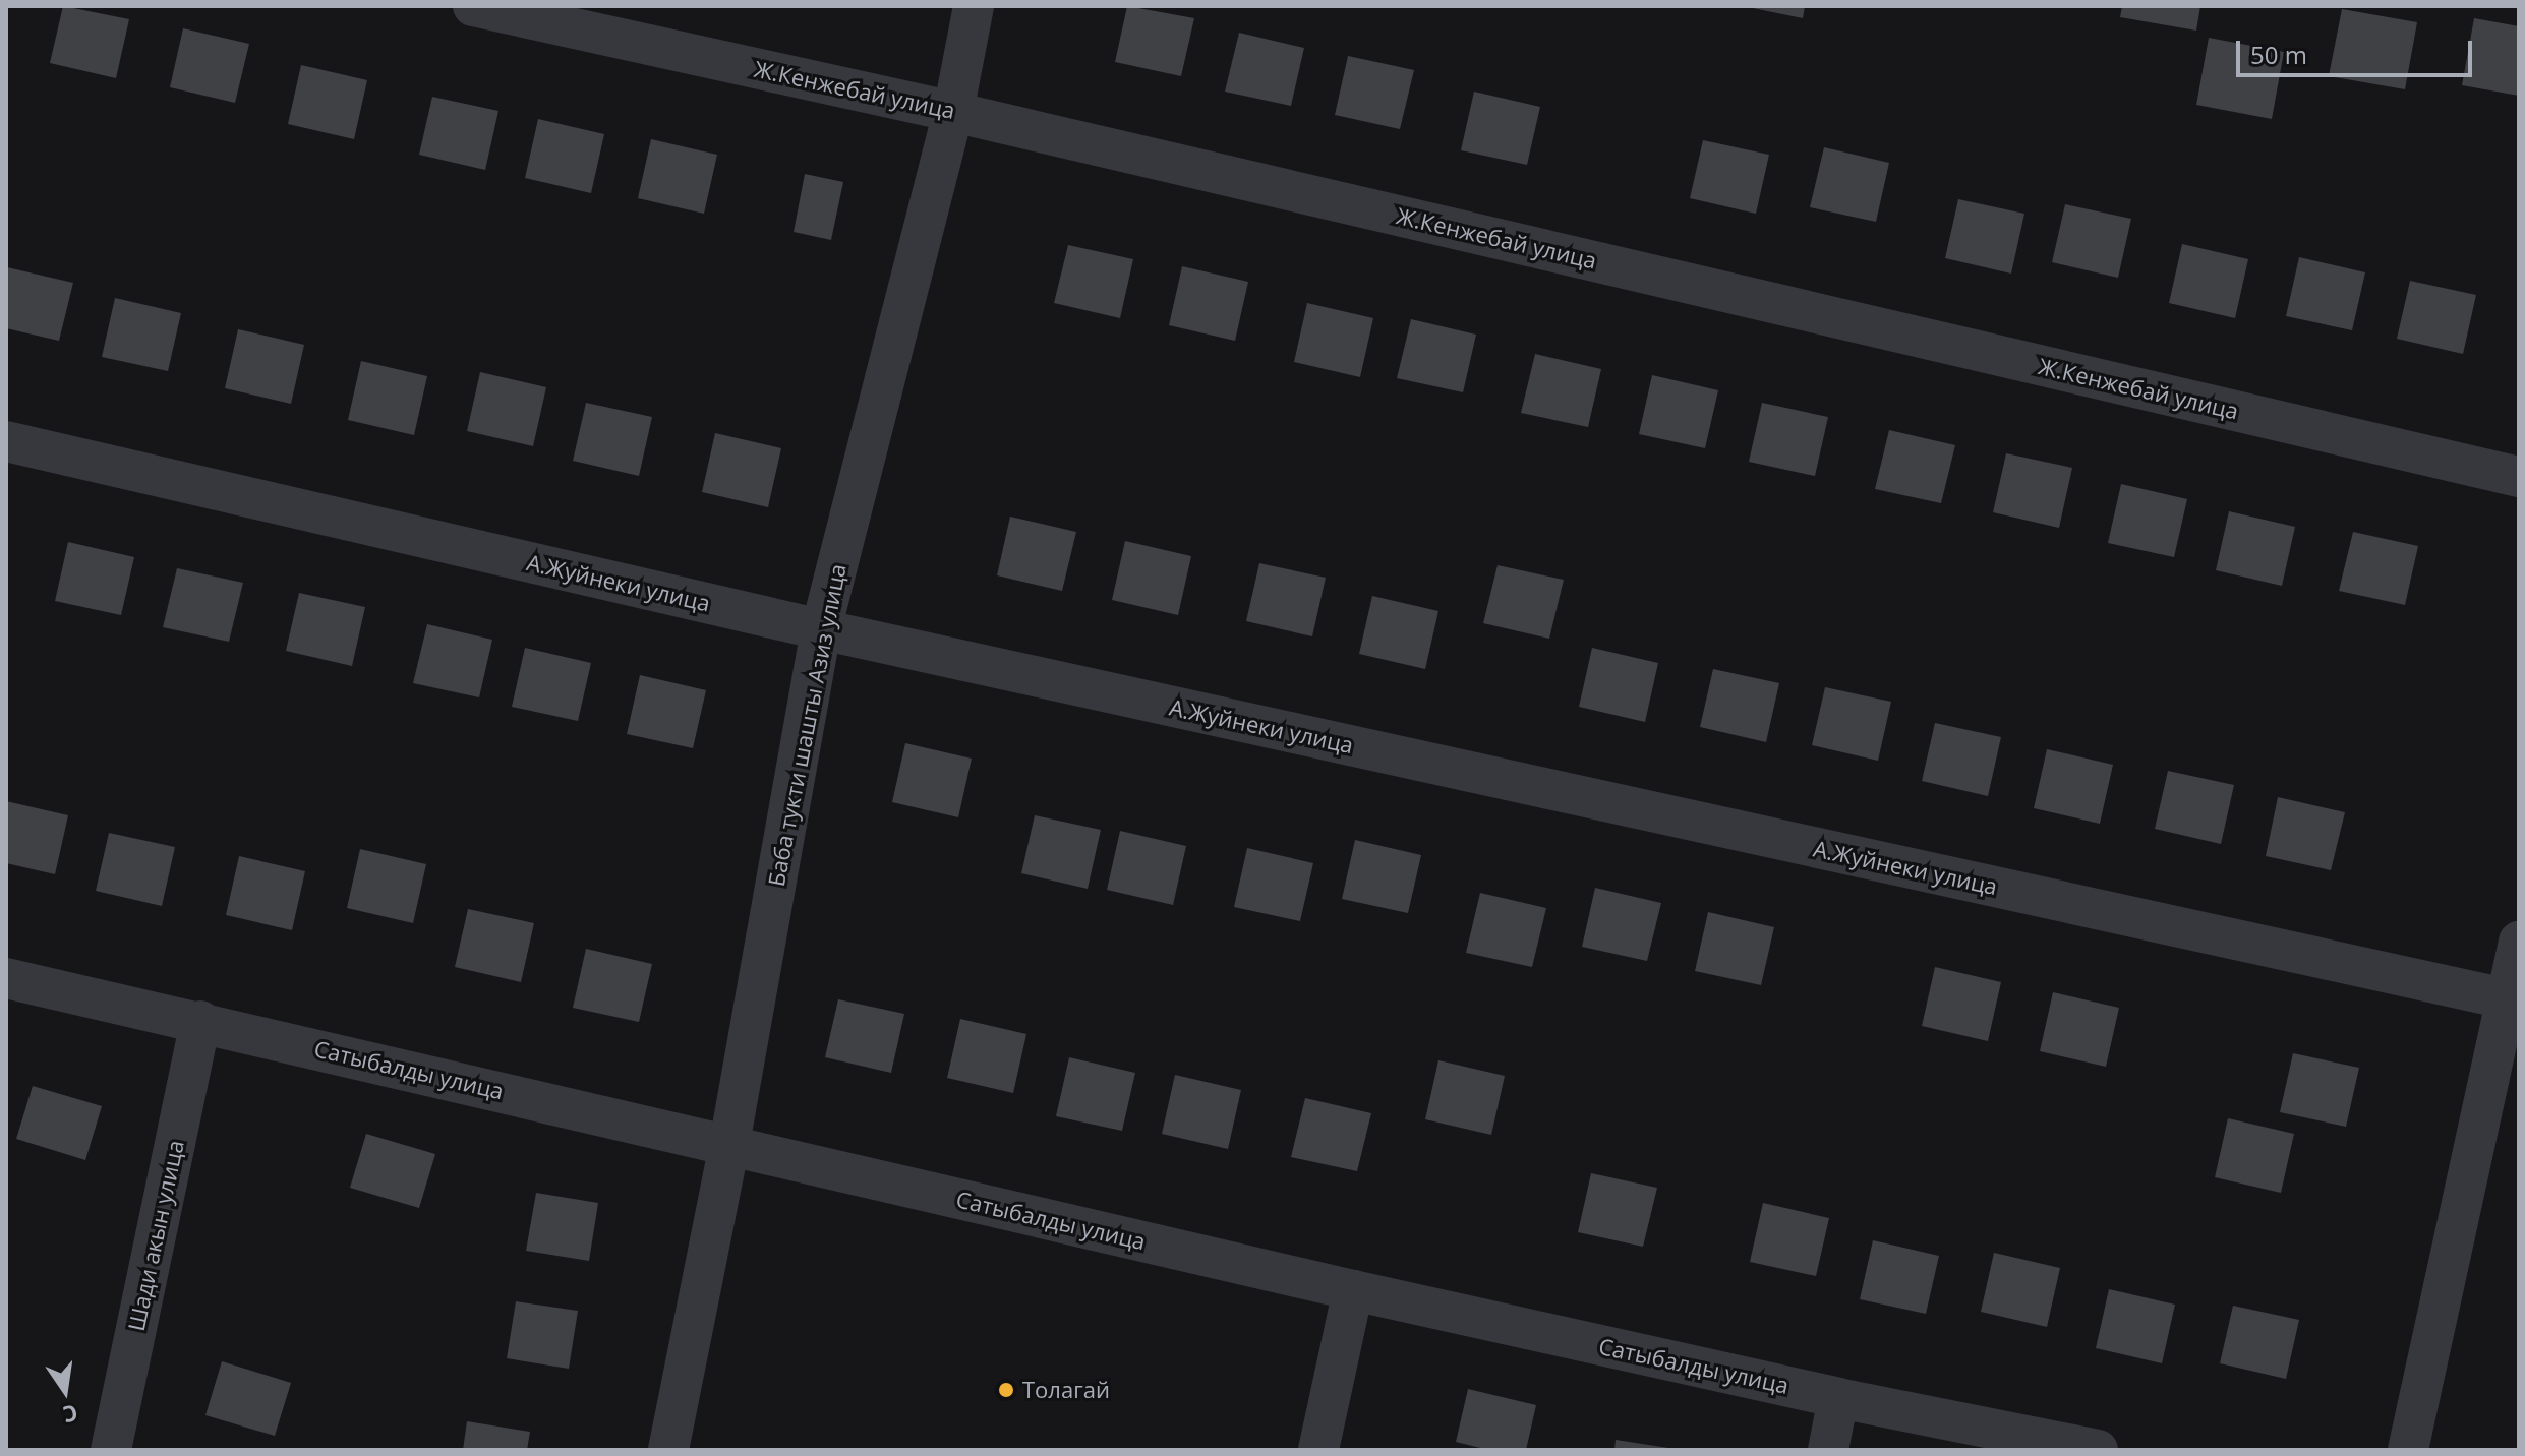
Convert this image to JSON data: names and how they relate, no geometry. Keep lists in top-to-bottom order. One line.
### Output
{"streets":{"street":["Ж.Кенжебай улица","А.Жуйнеки улица","Баба тукти шашты Азиз улица","Сатыбалды улица","Шади акын улица"]},"crossings":[["Ж.Кенжебай улица","Баба тукти шашты Азиз улица"],["А.Жуйнеки улица","Баба тукти шашты Азиз улица"],["Баба тукти шашты Азиз улица","Сатыбалды улица"],["Сатыбалды улица","Шади акын улица"]],"places":["Толагай"],"scale_bar":"50 m","north":"bottom"}
